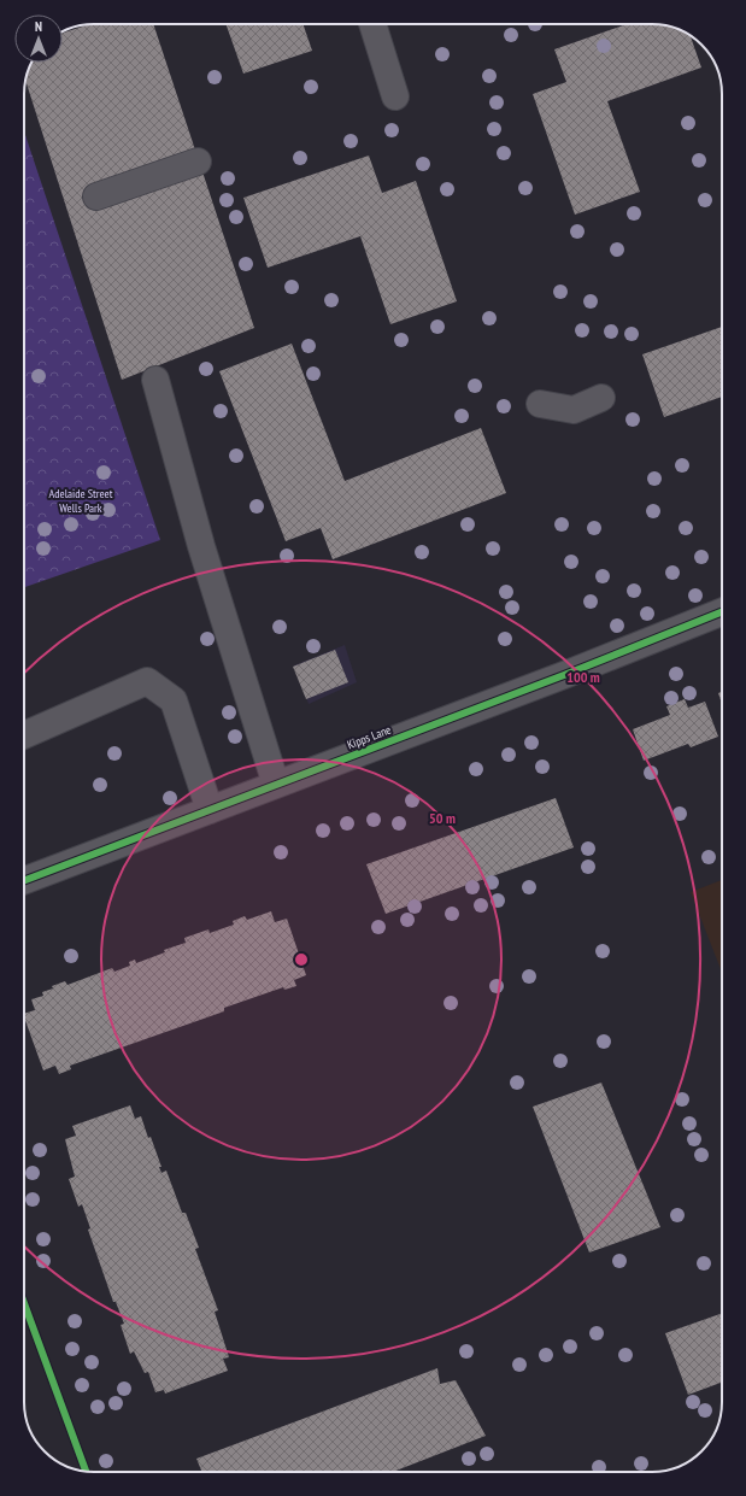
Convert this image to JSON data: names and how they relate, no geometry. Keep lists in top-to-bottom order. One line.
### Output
{"streets":{"street":["Kipps Lane"]},"parks":["Adelaide Street Wells Park"],"north":"top","rings":["100 m","50 m"]}
